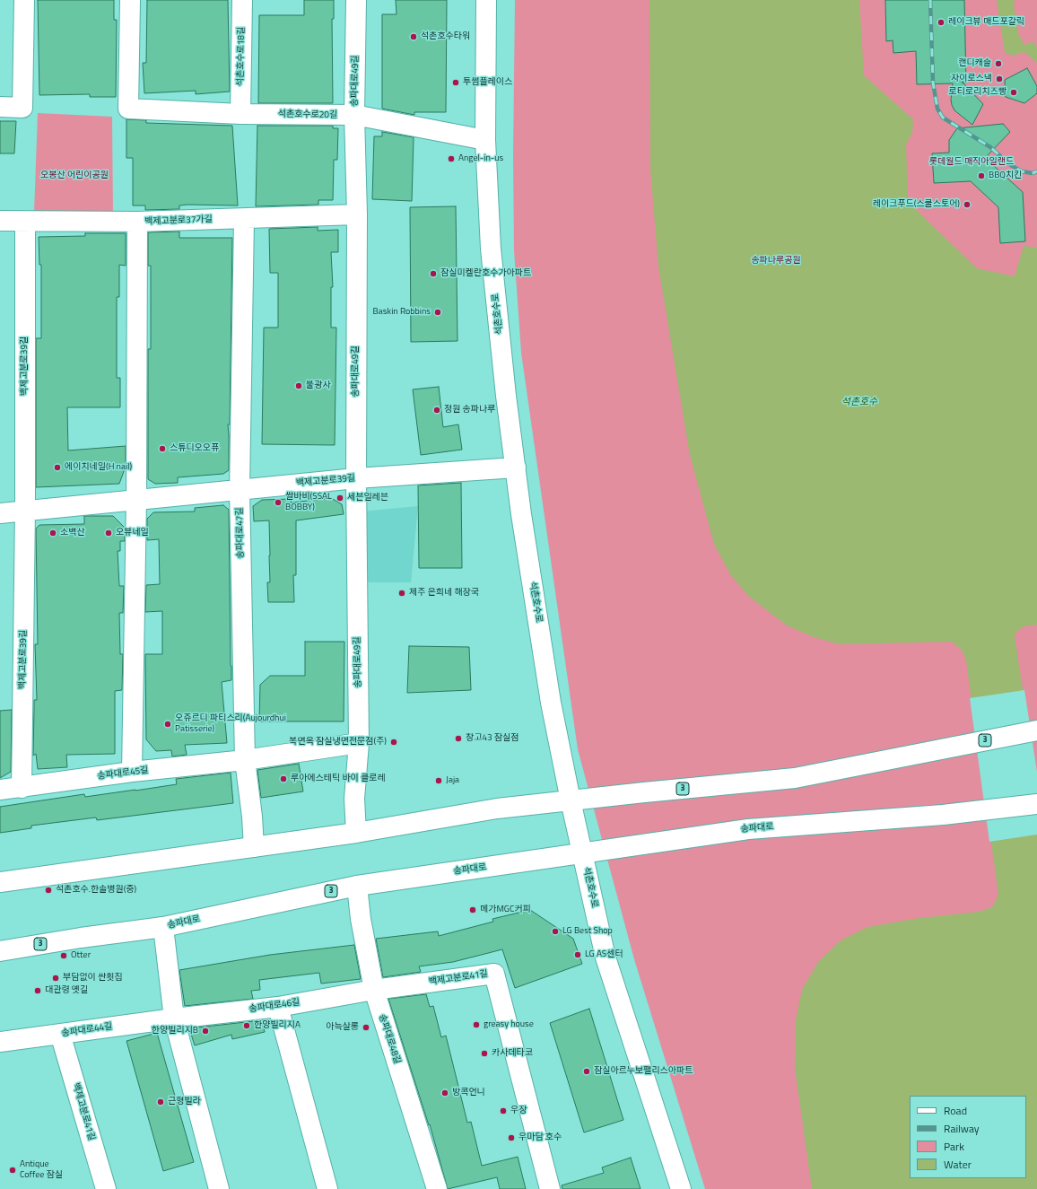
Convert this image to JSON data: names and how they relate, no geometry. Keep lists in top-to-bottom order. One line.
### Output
{"streets":{"street":["석촌호수로18길","송파대로49길","석촌호수로20길","백제고분로37가길","석촌호수로","백제고분로39길","송파대로47길","3","송파대로45길","송파대로","백제고분로41길","송파대로46길","송파대로44길","송파대로48길"]},"crossings":[["석촌호수로18길","석촌호수로20길"],["송파대로49길","석촌호수로20길"],["송파대로49길","백제고분로37가길"],["송파대로49길","백제고분로39길"],["송파대로49길","3"],["석촌호수로20길","석촌호수로"],["백제고분로37가길","백제고분로39길"],["백제고분로37가길","송파대로47길"],["석촌호수로","백제고분로39길"],["석촌호수로","3"],["석촌호수로","송파대로"],["백제고분로39길","송파대로47길"],["백제고분로39길","송파대로45길"],["송파대로47길","3"],["송파대로47길","송파대로45길"],["송파대로","송파대로48길"],["백제고분로41길","송파대로46길"],["백제고분로41길","송파대로44길"],["백제고분로41길","송파대로48길"],["송파대로46길","송파대로44길"],["송파대로46길","송파대로48길"]],"water":["석촌호수"],"parks":["롯데월드 매직아일랜드","오봉산 어린이공원","송파나루공원"],"places":["레이크뷰 매드포갈릭","석촌호수타워","캔디캐슬","자이로스낵","투썸플레이스","로티로리치즈빵","Angel-in-us","BBQ치킨","레이크푸드(스쿨스토어)","잠실미켈란호수가아파트","Baskin Robbins","불광사","정원 송파나루","스튜디오오퓨","에이치네일(H nail)","세븐일레븐","쌀바비(SSAL BOBBY)","소백산","오뷰네일","제주 은희네 해장국","오쥬르디 파티스리(Aujourdhui Patisserie)","창고43 잠실점","복면옥 잠실냉면전문점(주)","루아에스테틱 바이 클로레","Jaja","석촌호수.한솔병원(중)","메가MGC커피","LG Best Shop","LG AS센터","Otter","부담없이 싼횟집","대관령 옛길","greasy house","한양빌리지A","아늑살롱","한양빌리지B","카사데타코","잠실아르누보팰리스아파트","방콕언니","근형빌라","우장","우마담 호수","Antique Coffee 잠실"],"legend":["Road","Railway","Park","Water"]}
